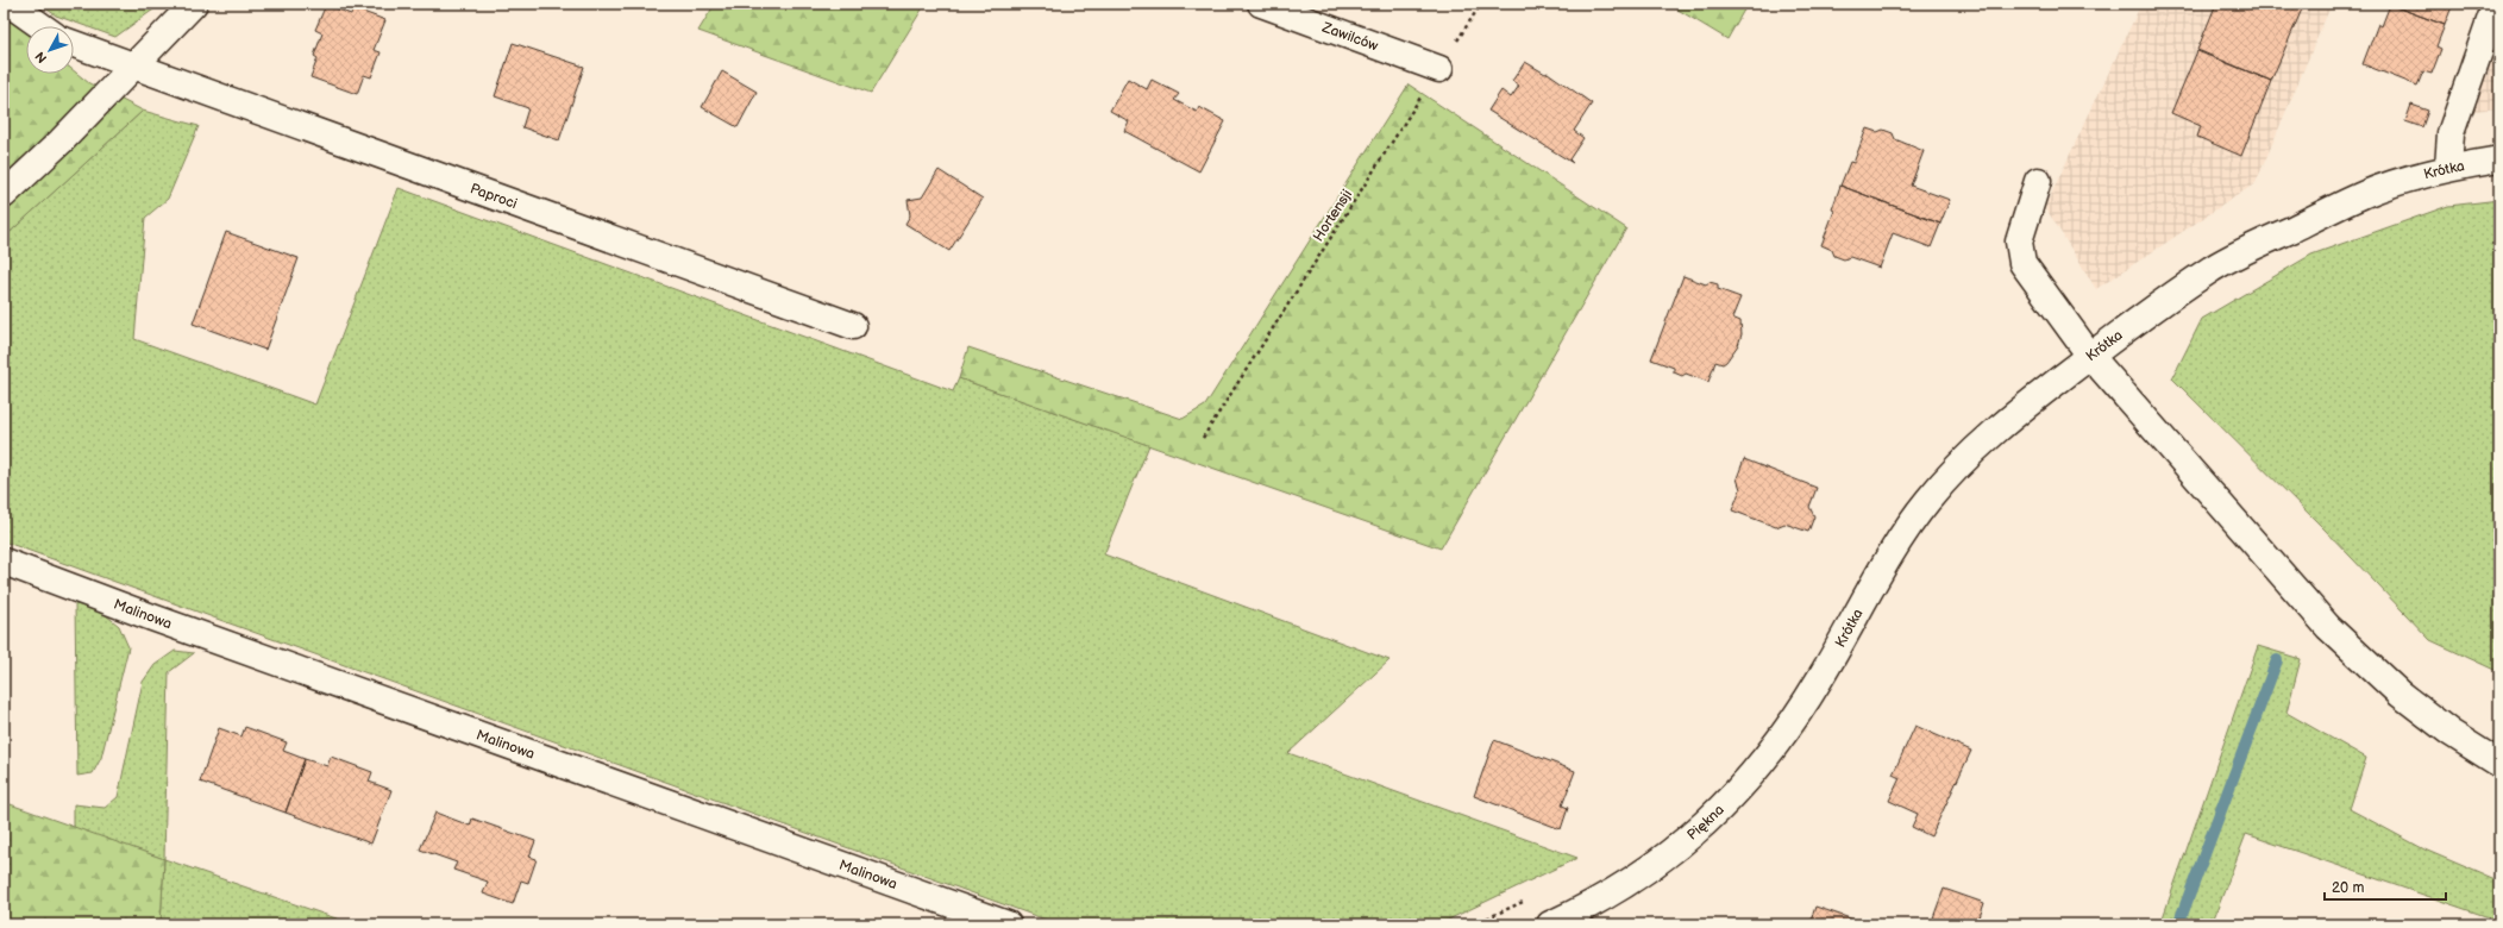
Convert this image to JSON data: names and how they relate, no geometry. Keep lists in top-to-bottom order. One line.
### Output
{"streets":{"street":["Zawilców","Krótka","Paproci","Malinowa","Piękna"],"path":["Hortensji"]},"crossings":[["Zawilców","Hortensji"],["Krótka","Piękna"]],"scale_bar":"20 m","north":"bottom left"}
